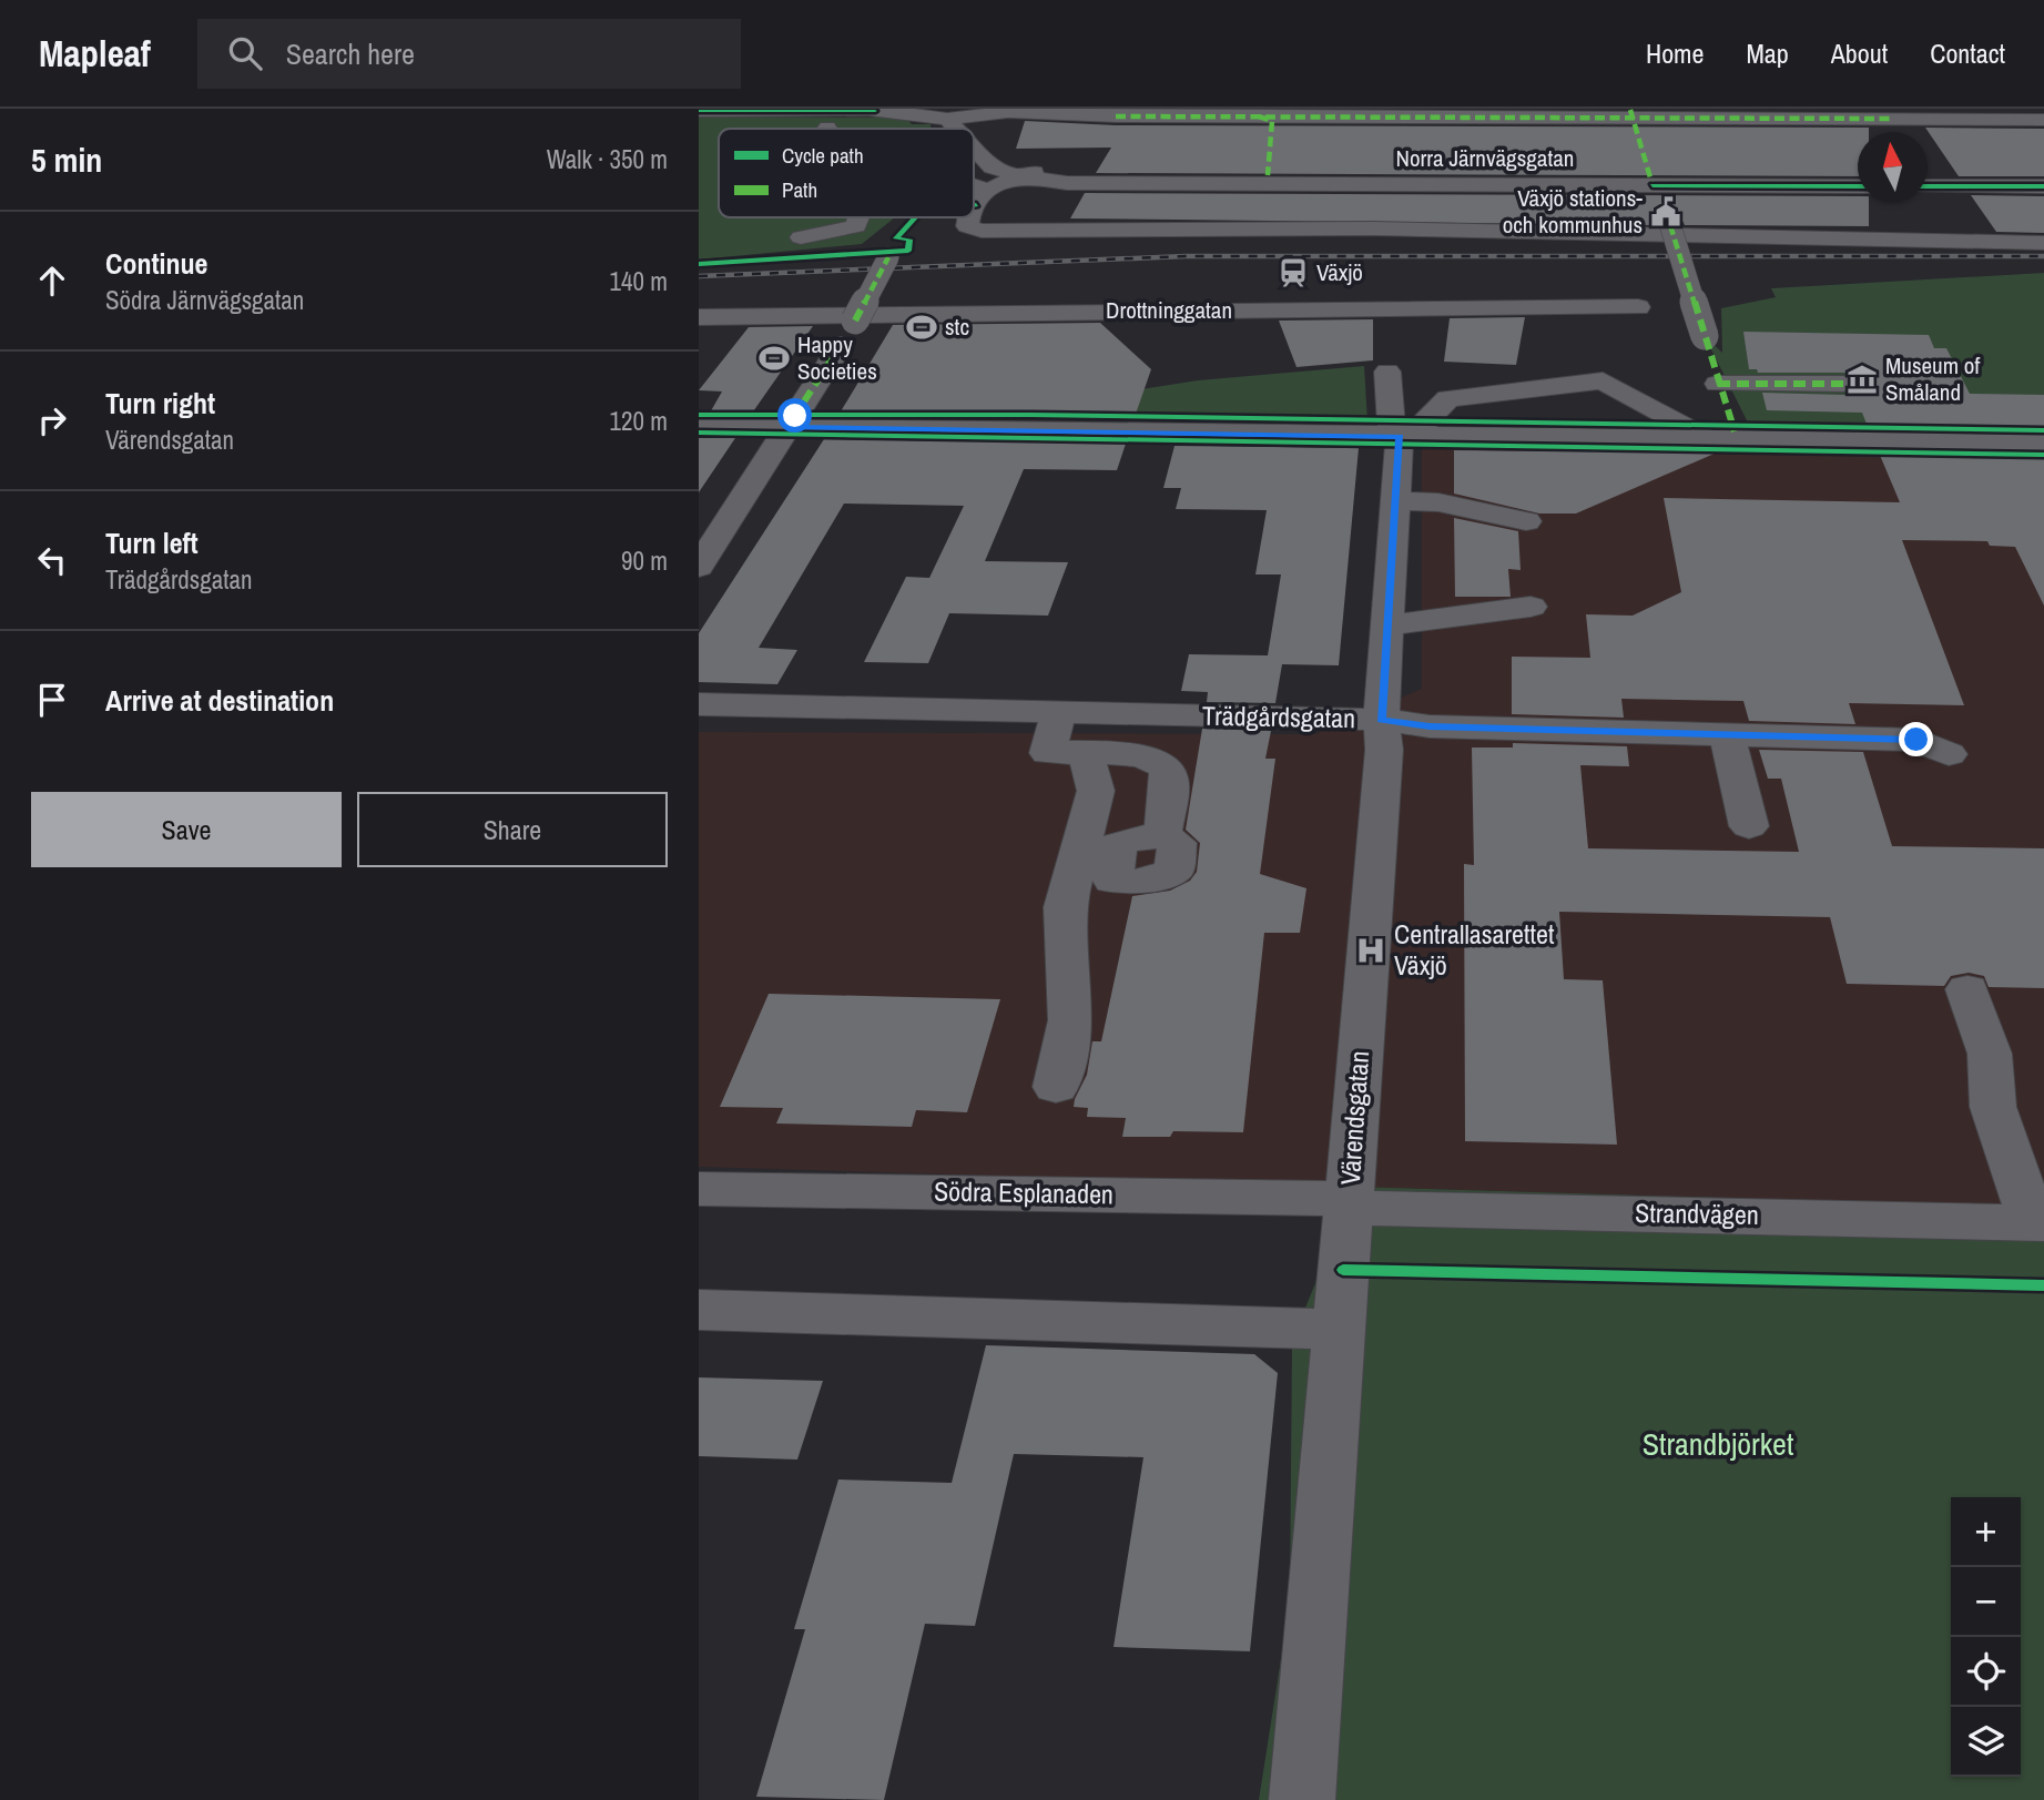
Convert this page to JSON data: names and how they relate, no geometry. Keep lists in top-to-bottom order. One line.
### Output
{"streets":{"street":["Norra Järnvägsgatan","Drottninggatan","Trädgårdsgatan","Värendsgatan","Södra Esplanaden","Strandvägen"]},"crossings":[["Trädgårdsgatan","Värendsgatan"],["Värendsgatan","Södra Esplanaden"],["Värendsgatan","Strandvägen"],["Södra Esplanaden","Strandvägen"]],"parks":["Strandbjörket"],"places":{"public building":["Växjö stations- och kommunhus"],"station":["Växjö"],"sports":["stc","Happy Societies"],"museum":["Museum of Småland"],"hospital":["Centrallasarettet Växjö"]},"legend":["Cycle path","Path"],"north":"top","page":{"header":"Mapleaf","search":"Search here","nav":["Home","Map","About","Contact"],"heading":["5 min","Walk · 350 m"],"list":[["Continue","Södra Järnvägsgatan","140 m"],["Turn right","Värendsgatan","120 m"],["Turn left","Trädgårdsgatan","90 m"],"Arrive at destination"],"buttons":["Save","Share"],"map_buttons":["+","−"]}}
